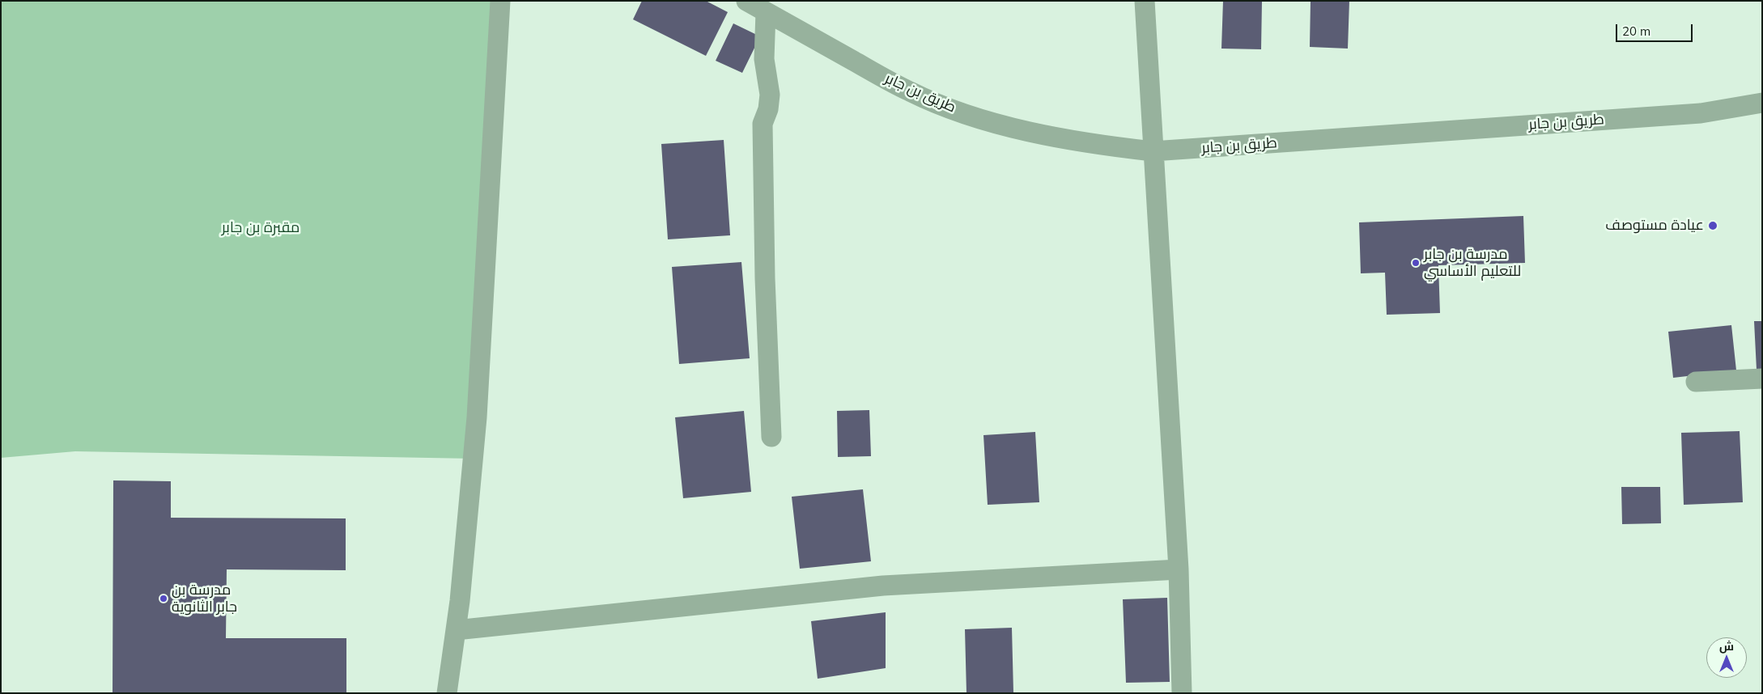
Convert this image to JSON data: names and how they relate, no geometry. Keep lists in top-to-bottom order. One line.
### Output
{"streets":{"street":["طريق بن جابر"]},"parks":["مقبرة بن جابر"],"places":["عيادة مستوصف","مدرسة بن جابر للتعليم الأساسي","مدرسة بن جابر الثانوية"],"scale_bar":"20 m","north":"top"}
